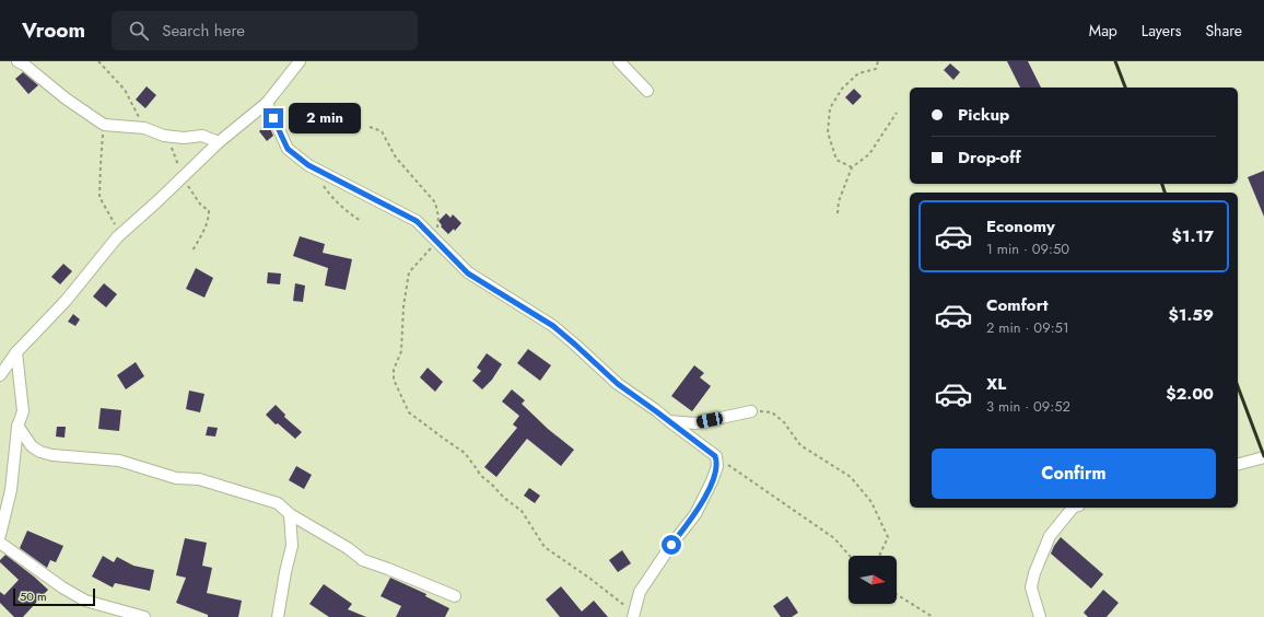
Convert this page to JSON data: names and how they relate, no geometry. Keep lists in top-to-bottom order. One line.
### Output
{"scale_bar":"50 m","north":"right","page":{"header":"Vroom","search":"Search here","nav":["Map","Layers","Share"],"banner":["Pickup","Drop-off"],"bubble":"2 min","list":[{"name":"Economy","note":"1 min · 09:50","value":"$1.17"},{"name":"Comfort","note":"2 min · 09:51","value":"$1.59"},{"name":"XL","note":"3 min · 09:52","value":"$2.00"}],"buttons":"Confirm","scale":"50 m"}}
